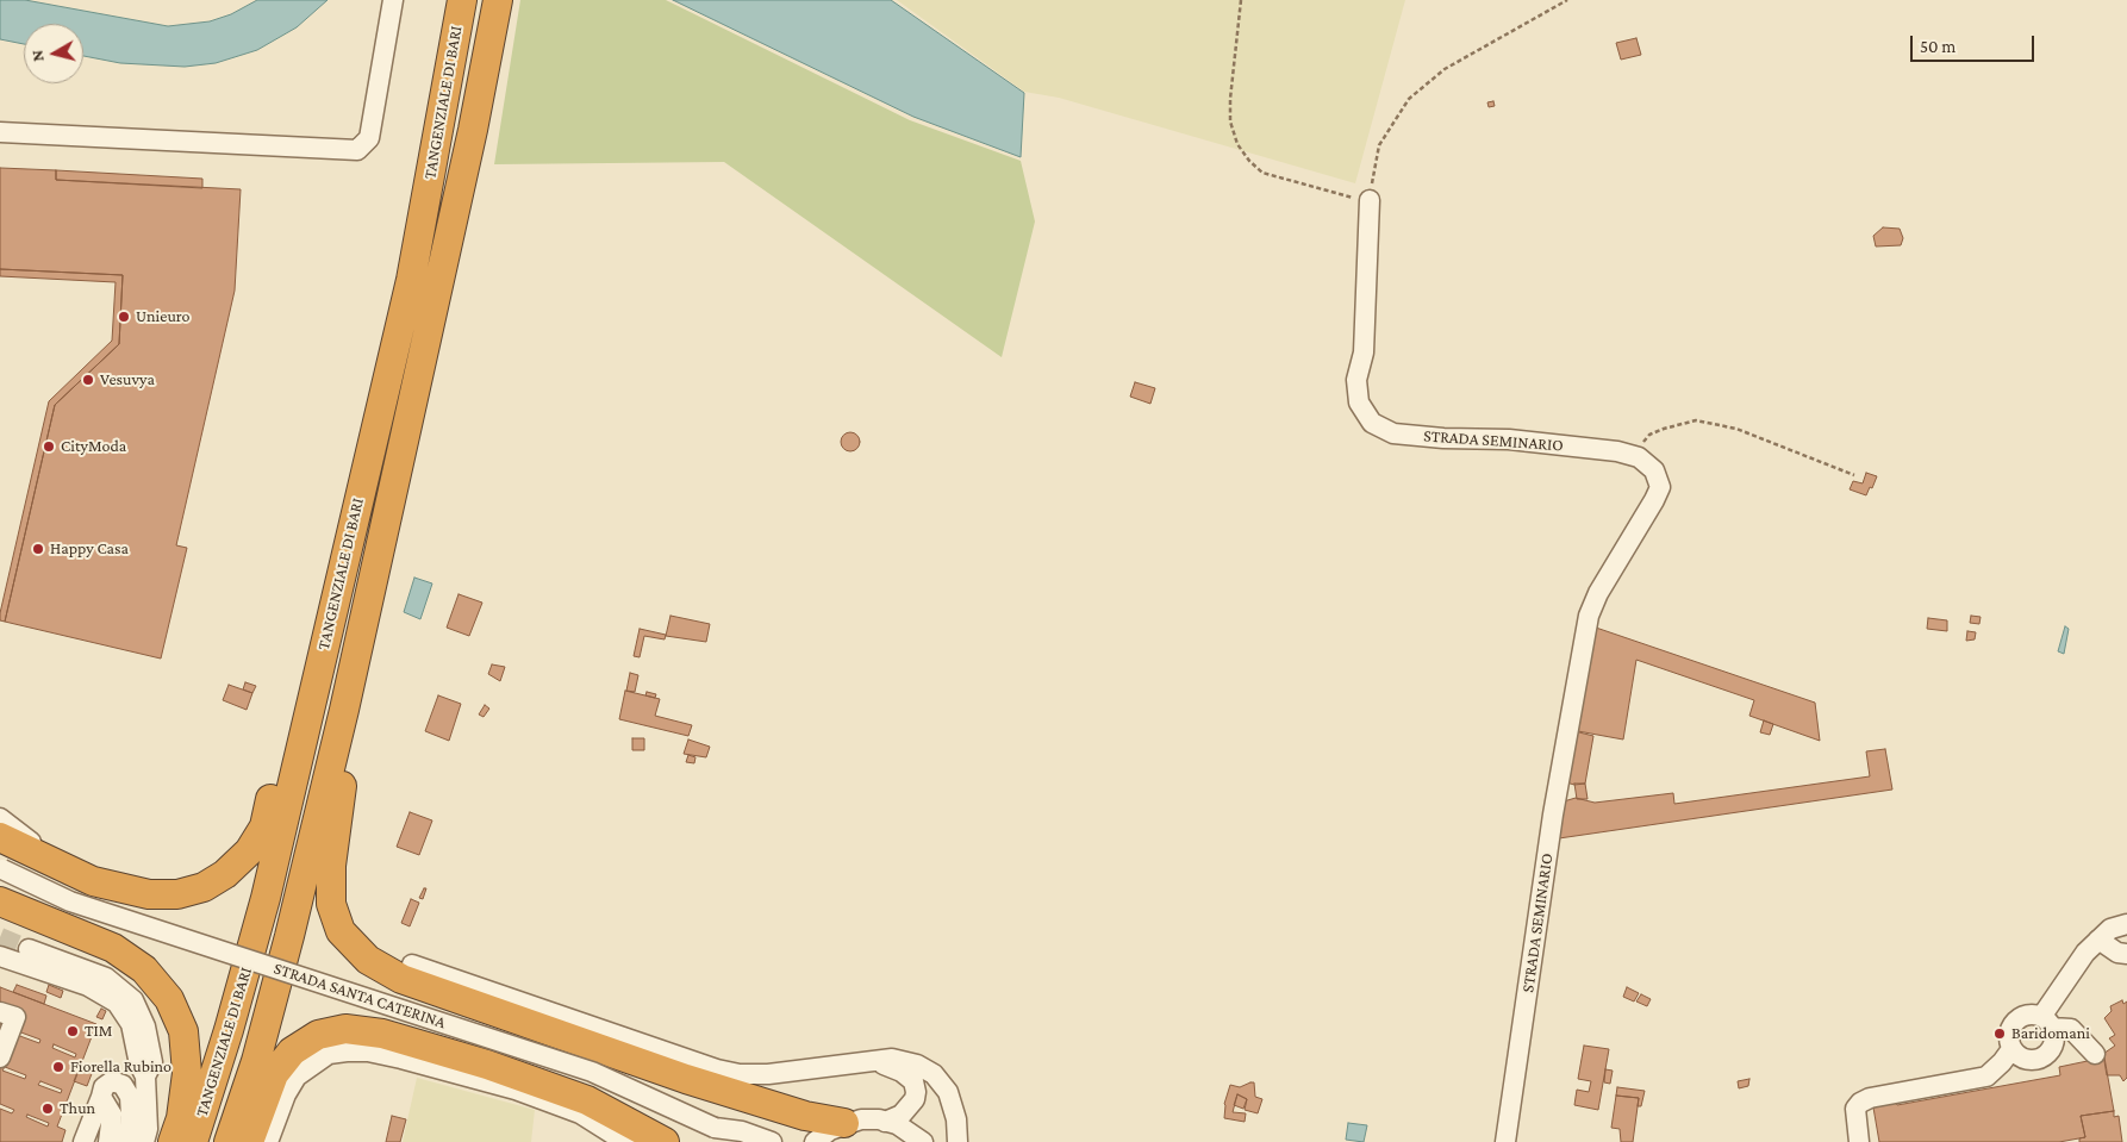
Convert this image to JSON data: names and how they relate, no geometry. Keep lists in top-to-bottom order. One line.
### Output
{"streets":{"highway":["TANGENZIALE DI BARI"],"street":["STRADA SEMINARIO","STRADA SANTA CATERINA"]},"places":["Unieuro","Vesuvya","CityModa","Happy Casa","TIM","Baridomani","Fiorella Rubino","Thun"],"scale_bar":"50 m","north":"left"}
